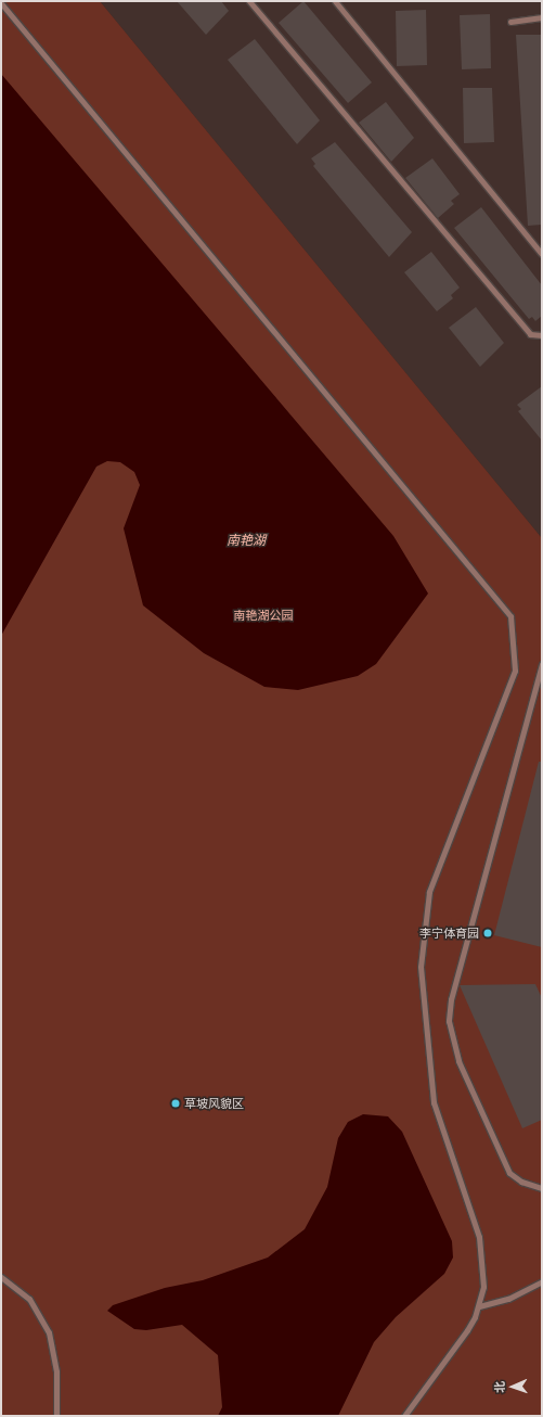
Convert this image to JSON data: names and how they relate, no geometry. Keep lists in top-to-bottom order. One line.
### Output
{"water":["南艳湖"],"parks":["南艳湖公园"],"places":["李宁体育园","草坡风貌区"],"north":"left"}
